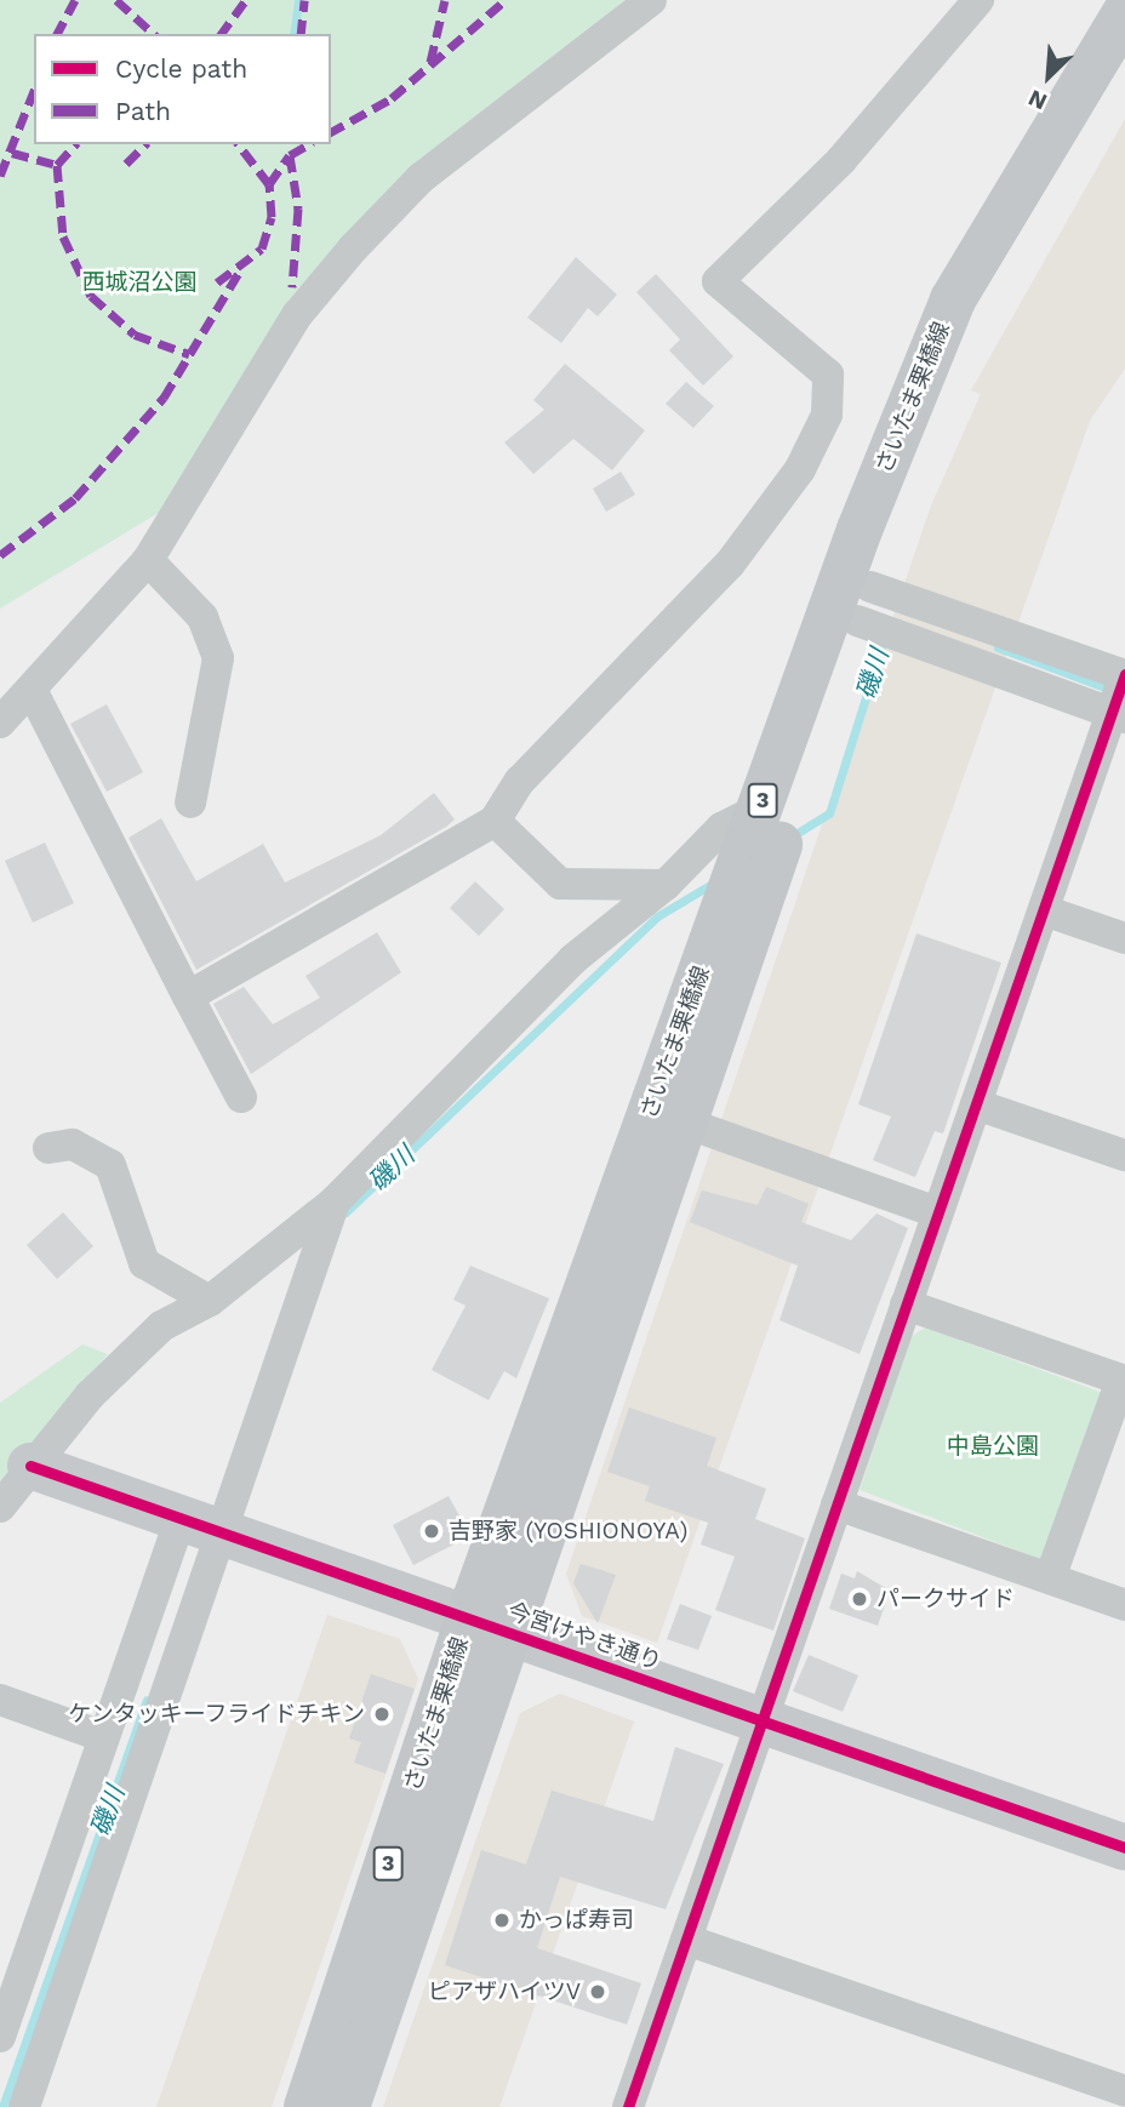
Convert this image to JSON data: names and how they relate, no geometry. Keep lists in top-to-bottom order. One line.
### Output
{"streets":{"main road":["さいたま栗橋線","3"],"street":["今宮けやき通り"]},"crossings":[["さいたま栗橋線","今宮けやき通り"]],"water":["磯川"],"parks":["西城沼公園","中島公園"],"places":["吉野家 (YOSHIONOYA)","パークサイド","ケンタッキーフライドチキン","かっぱ寿司","ピアザハイツV"],"legend":["Cycle path","Path"],"north":"bottom left"}
